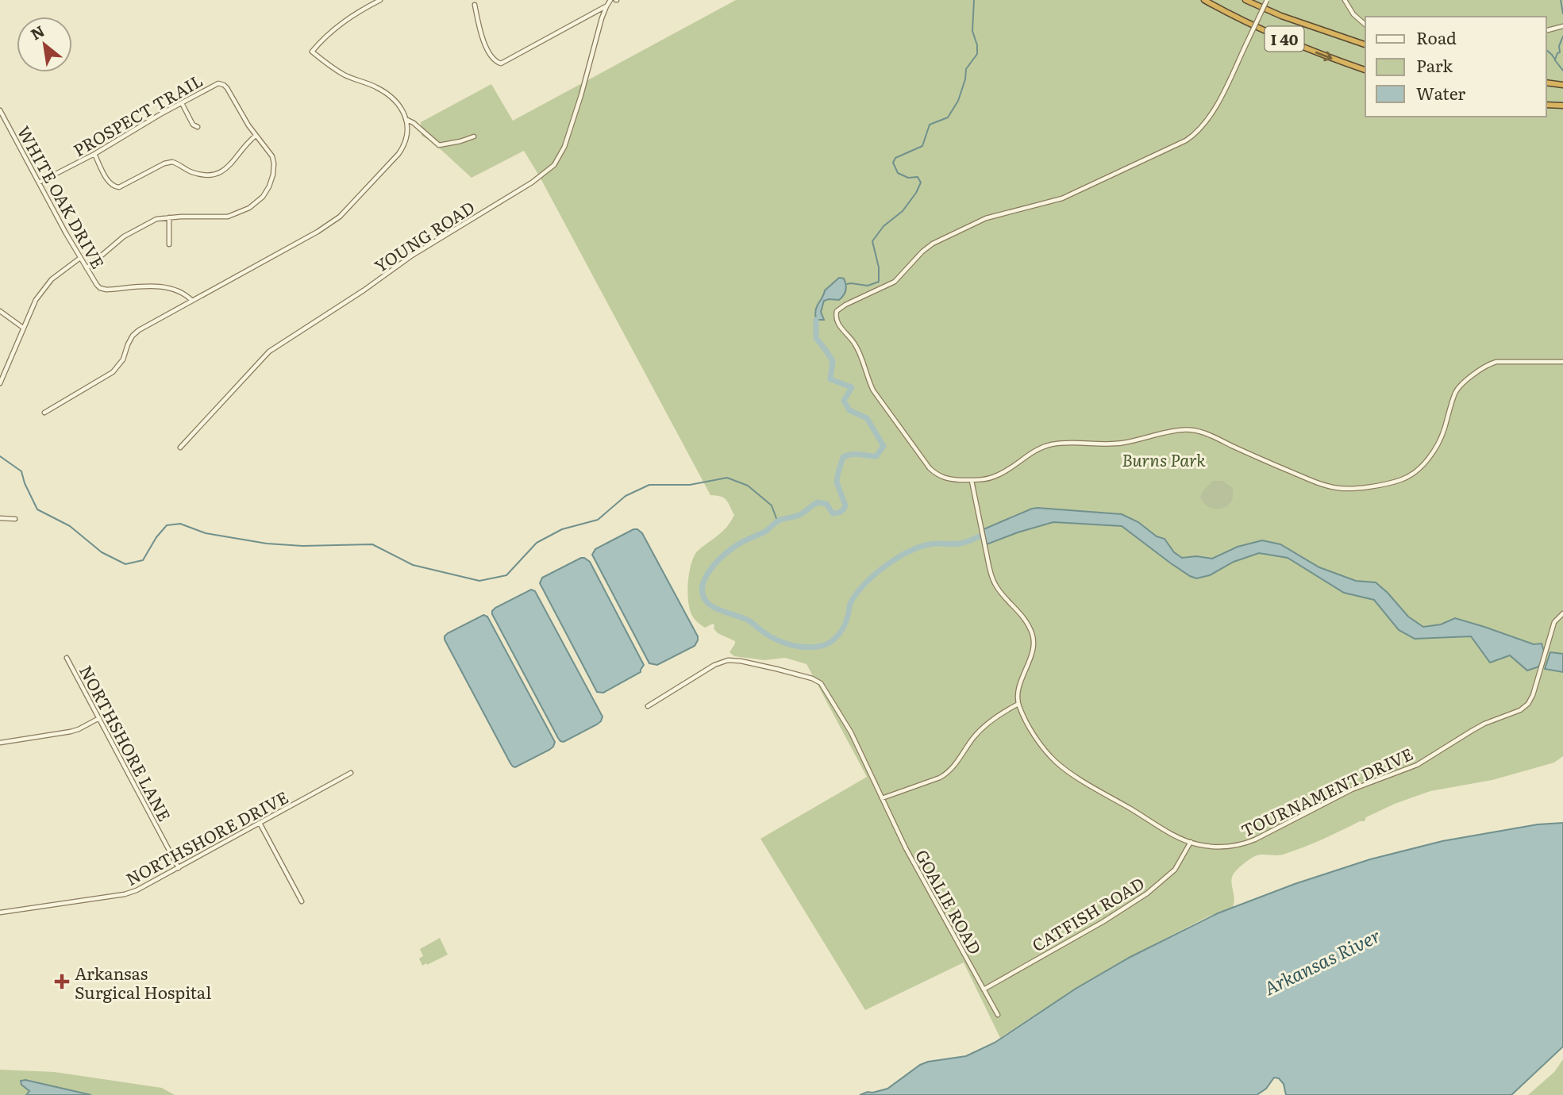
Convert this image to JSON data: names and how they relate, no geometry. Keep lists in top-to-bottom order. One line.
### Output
{"streets":{"highway":["I 40"],"street":["PROSPECT TRAIL","WHITE OAK DRIVE","YOUNG ROAD","NORTHSHORE LANE","TOURNAMENT DRIVE","NORTHSHORE DRIVE","GOALIE ROAD","CATFISH ROAD"]},"crossings":[["PROSPECT TRAIL","WHITE OAK DRIVE"],["NORTHSHORE LANE","NORTHSHORE DRIVE"],["TOURNAMENT DRIVE","CATFISH ROAD"],["GOALIE ROAD","CATFISH ROAD"]],"water":["Arkansas River"],"parks":["Burns Park"],"places":{"health":["Arkansas Surgical Hospital"]},"legend":["Road","Park","Water"],"north":"top left"}
